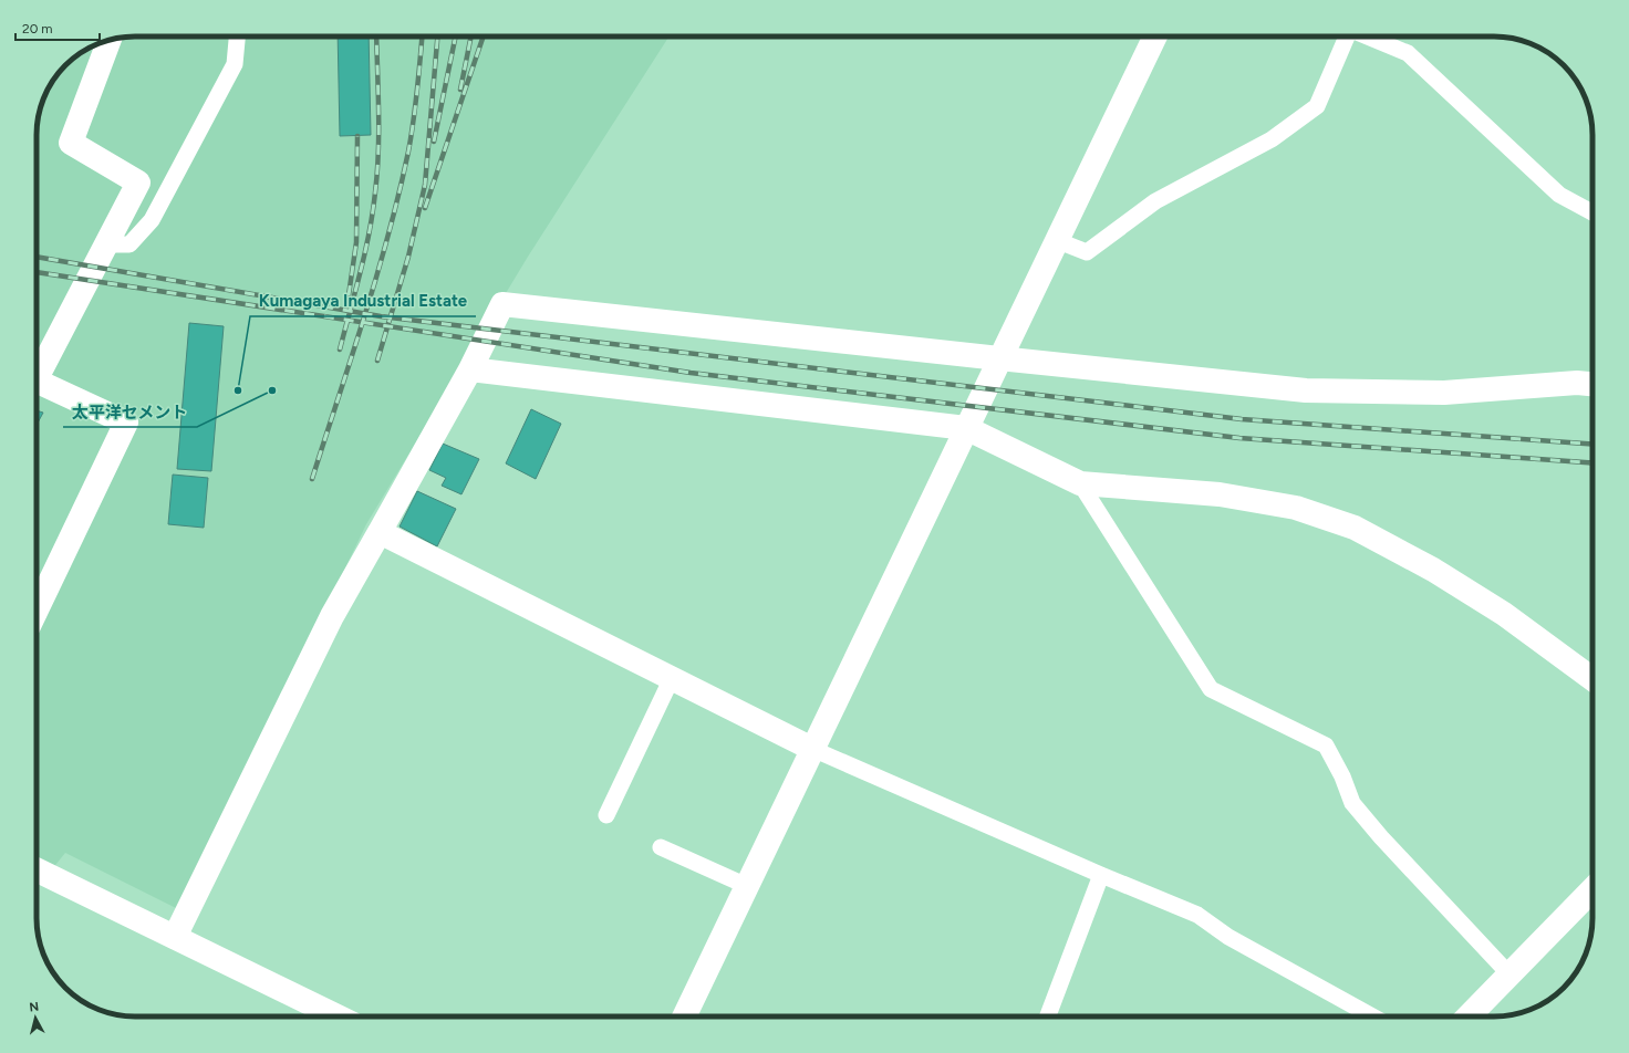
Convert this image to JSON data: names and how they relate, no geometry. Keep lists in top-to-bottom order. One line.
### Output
{"places":["Kumagaya Industrial Estate","太平洋セメント"],"scale_bar":"20 m","north":"top"}
